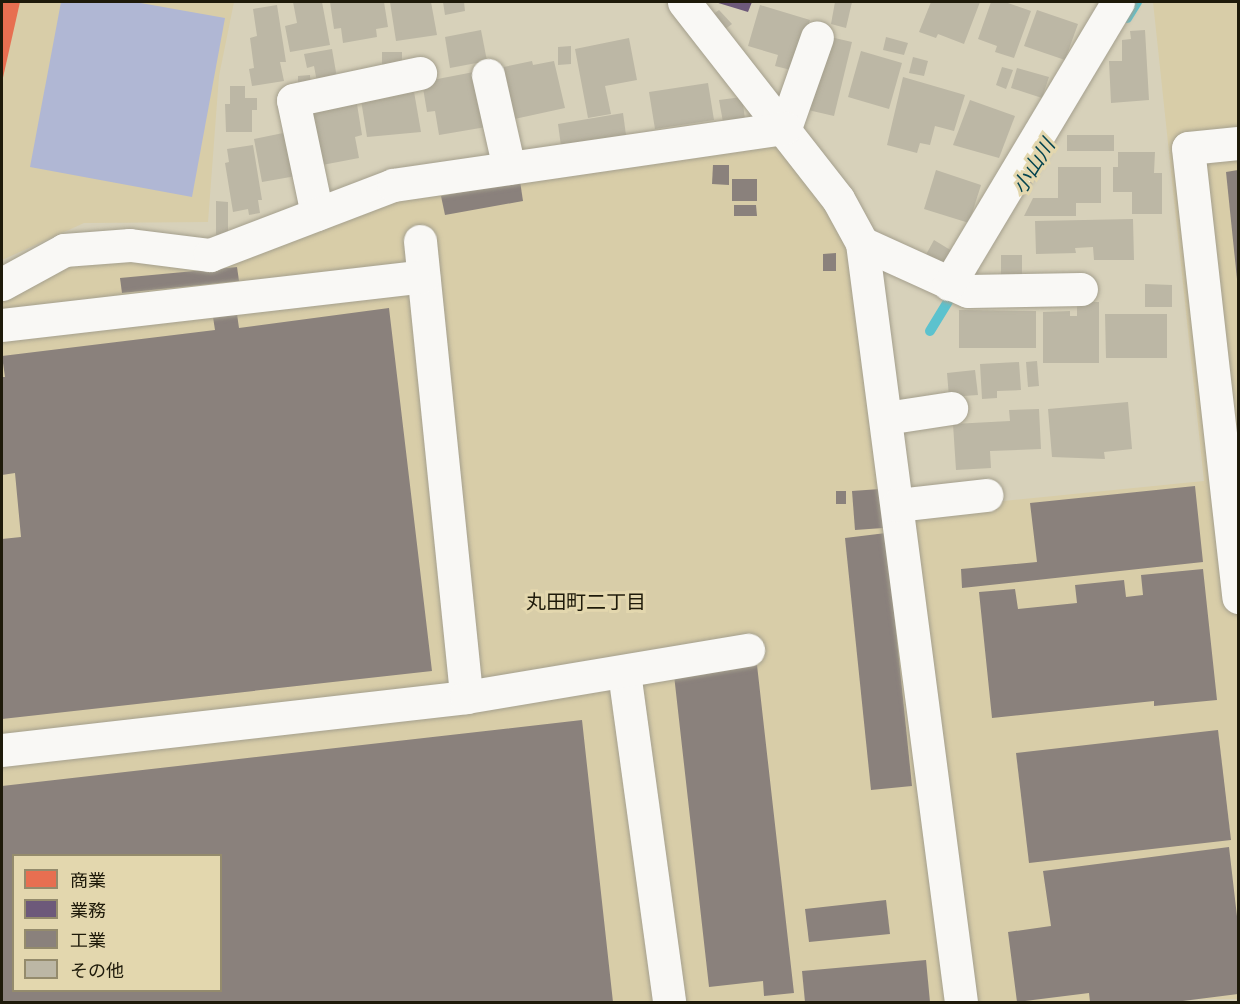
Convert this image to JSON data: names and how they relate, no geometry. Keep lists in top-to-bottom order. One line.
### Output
{"districts":["丸田町二丁目"],"water":["小山川"],"legend":["商業","業務","工業","その他"]}
